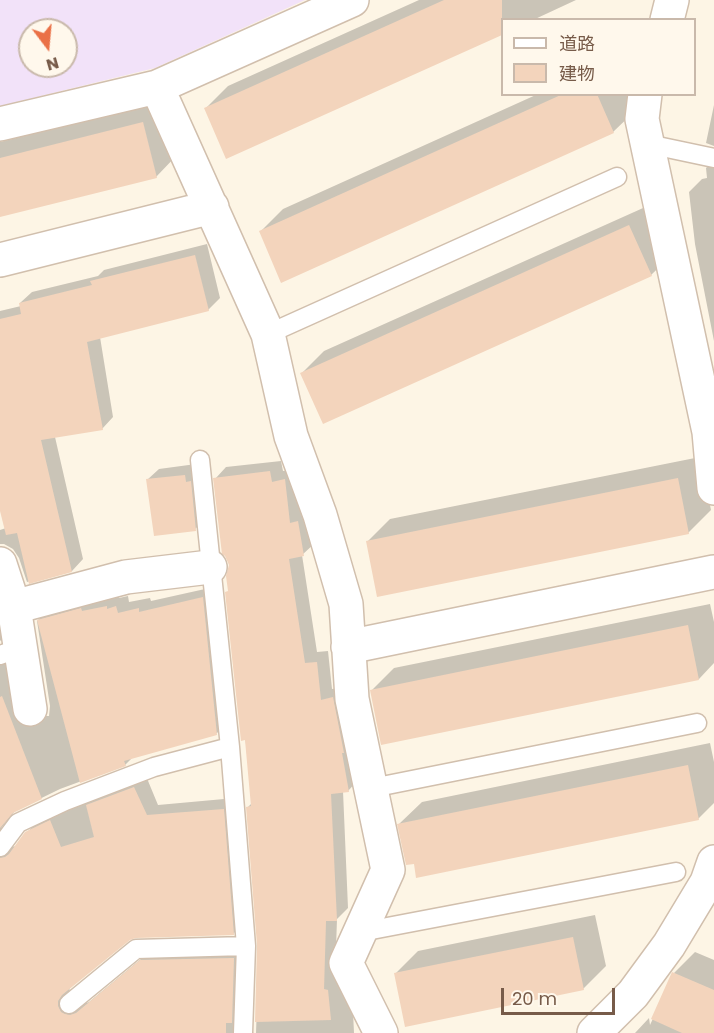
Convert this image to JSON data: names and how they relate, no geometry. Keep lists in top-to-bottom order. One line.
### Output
{"legend":["道路","建物"],"scale_bar":"20 m","north":"bottom"}
